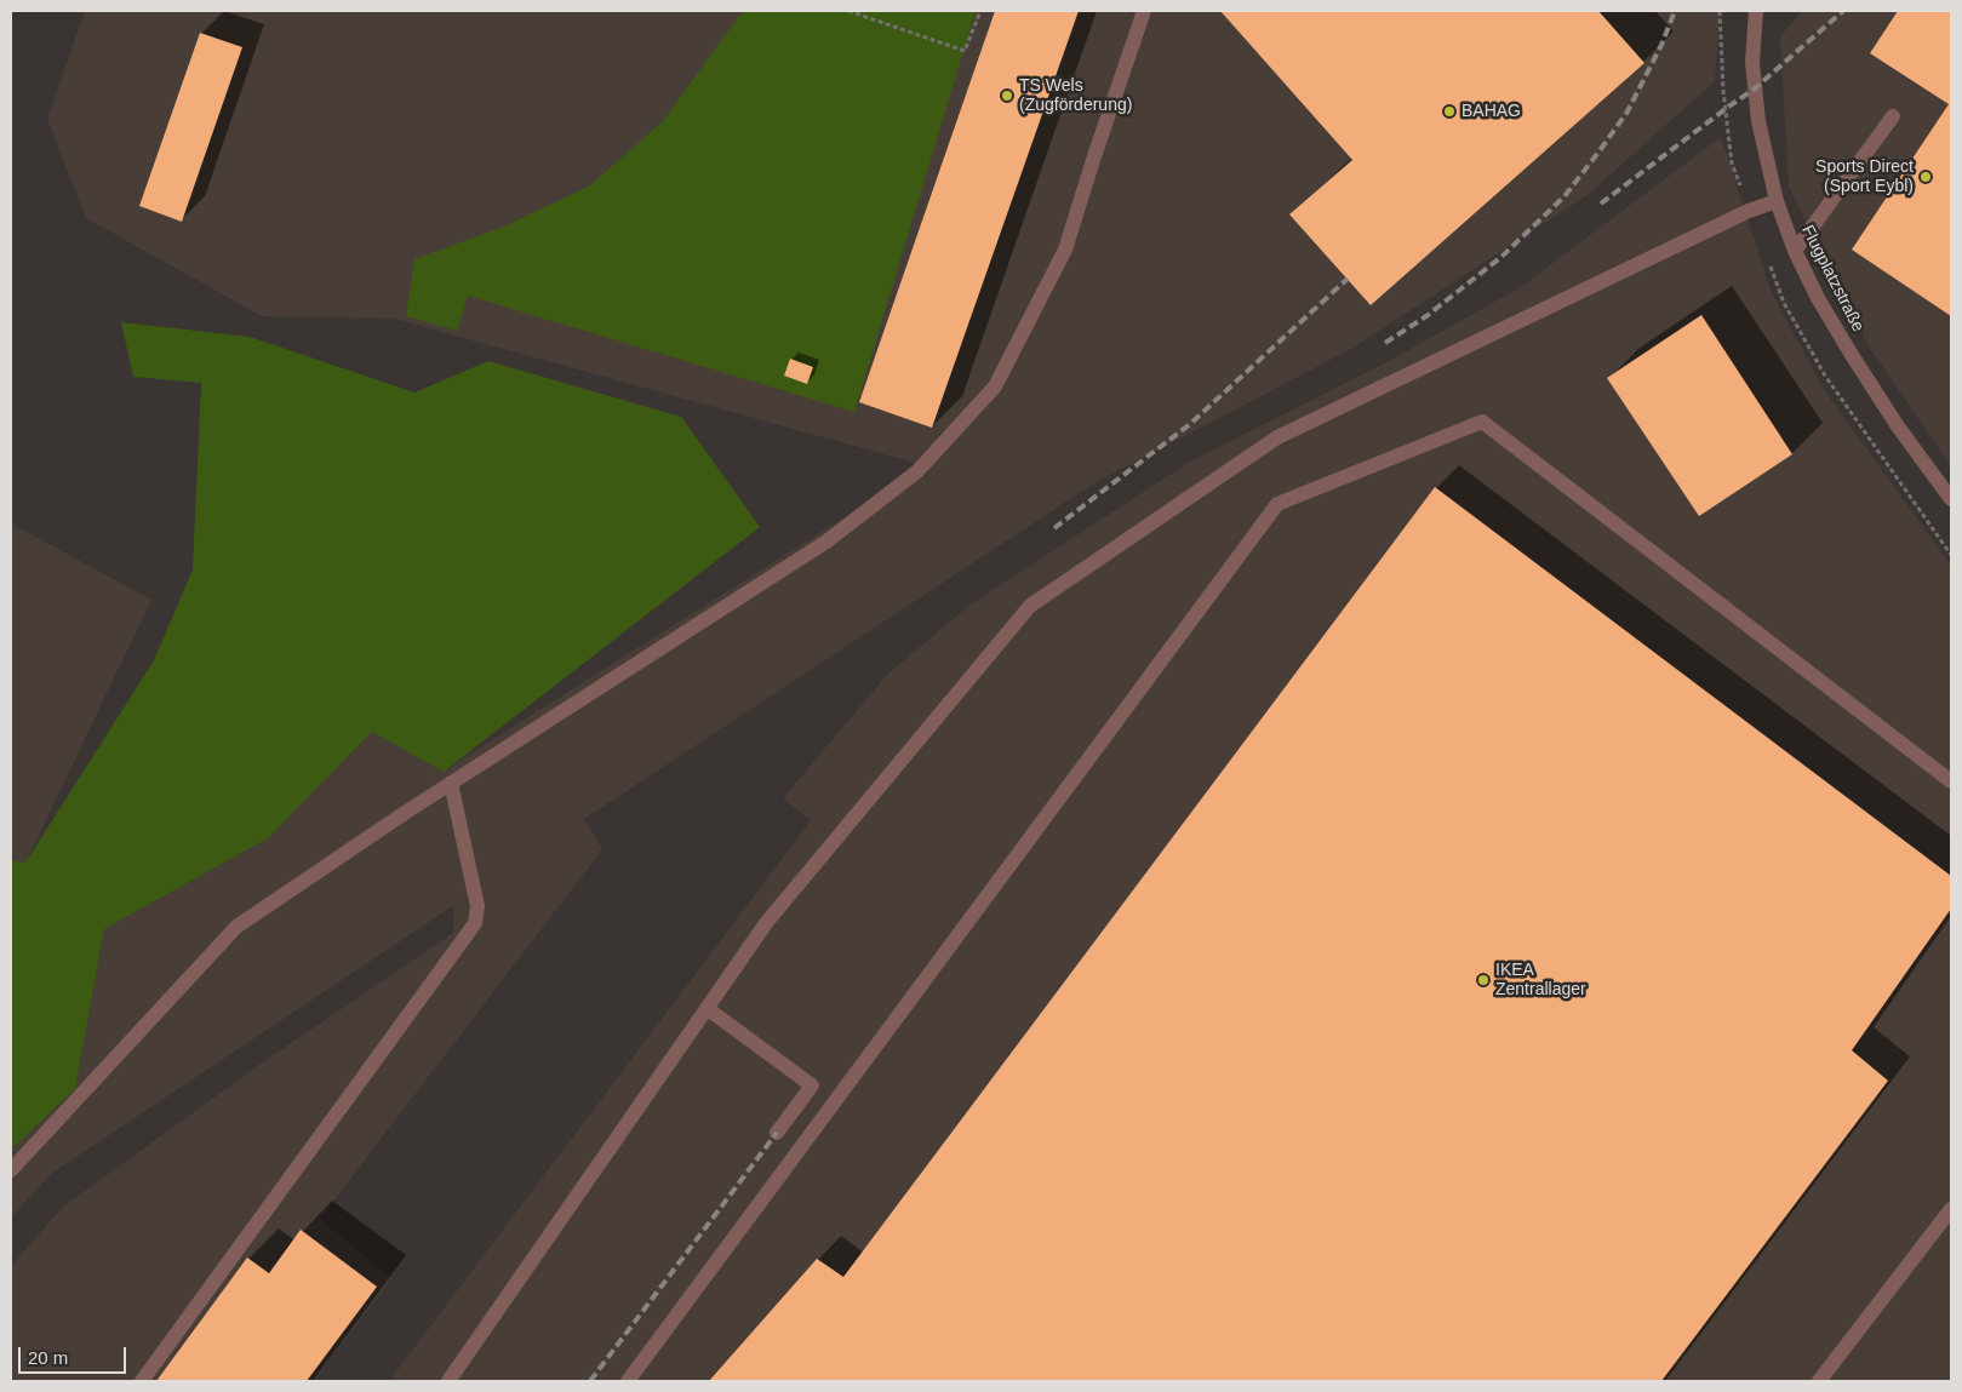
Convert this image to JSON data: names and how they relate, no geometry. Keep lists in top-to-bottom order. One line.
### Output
{"streets":{"street":["Flugplatzstraße"]},"places":["TS Wels (Zugförderung)","BAHAG","Sports Direct (Sport Eybl)","IKEA Zentrallager"],"scale_bar":"20 m"}
